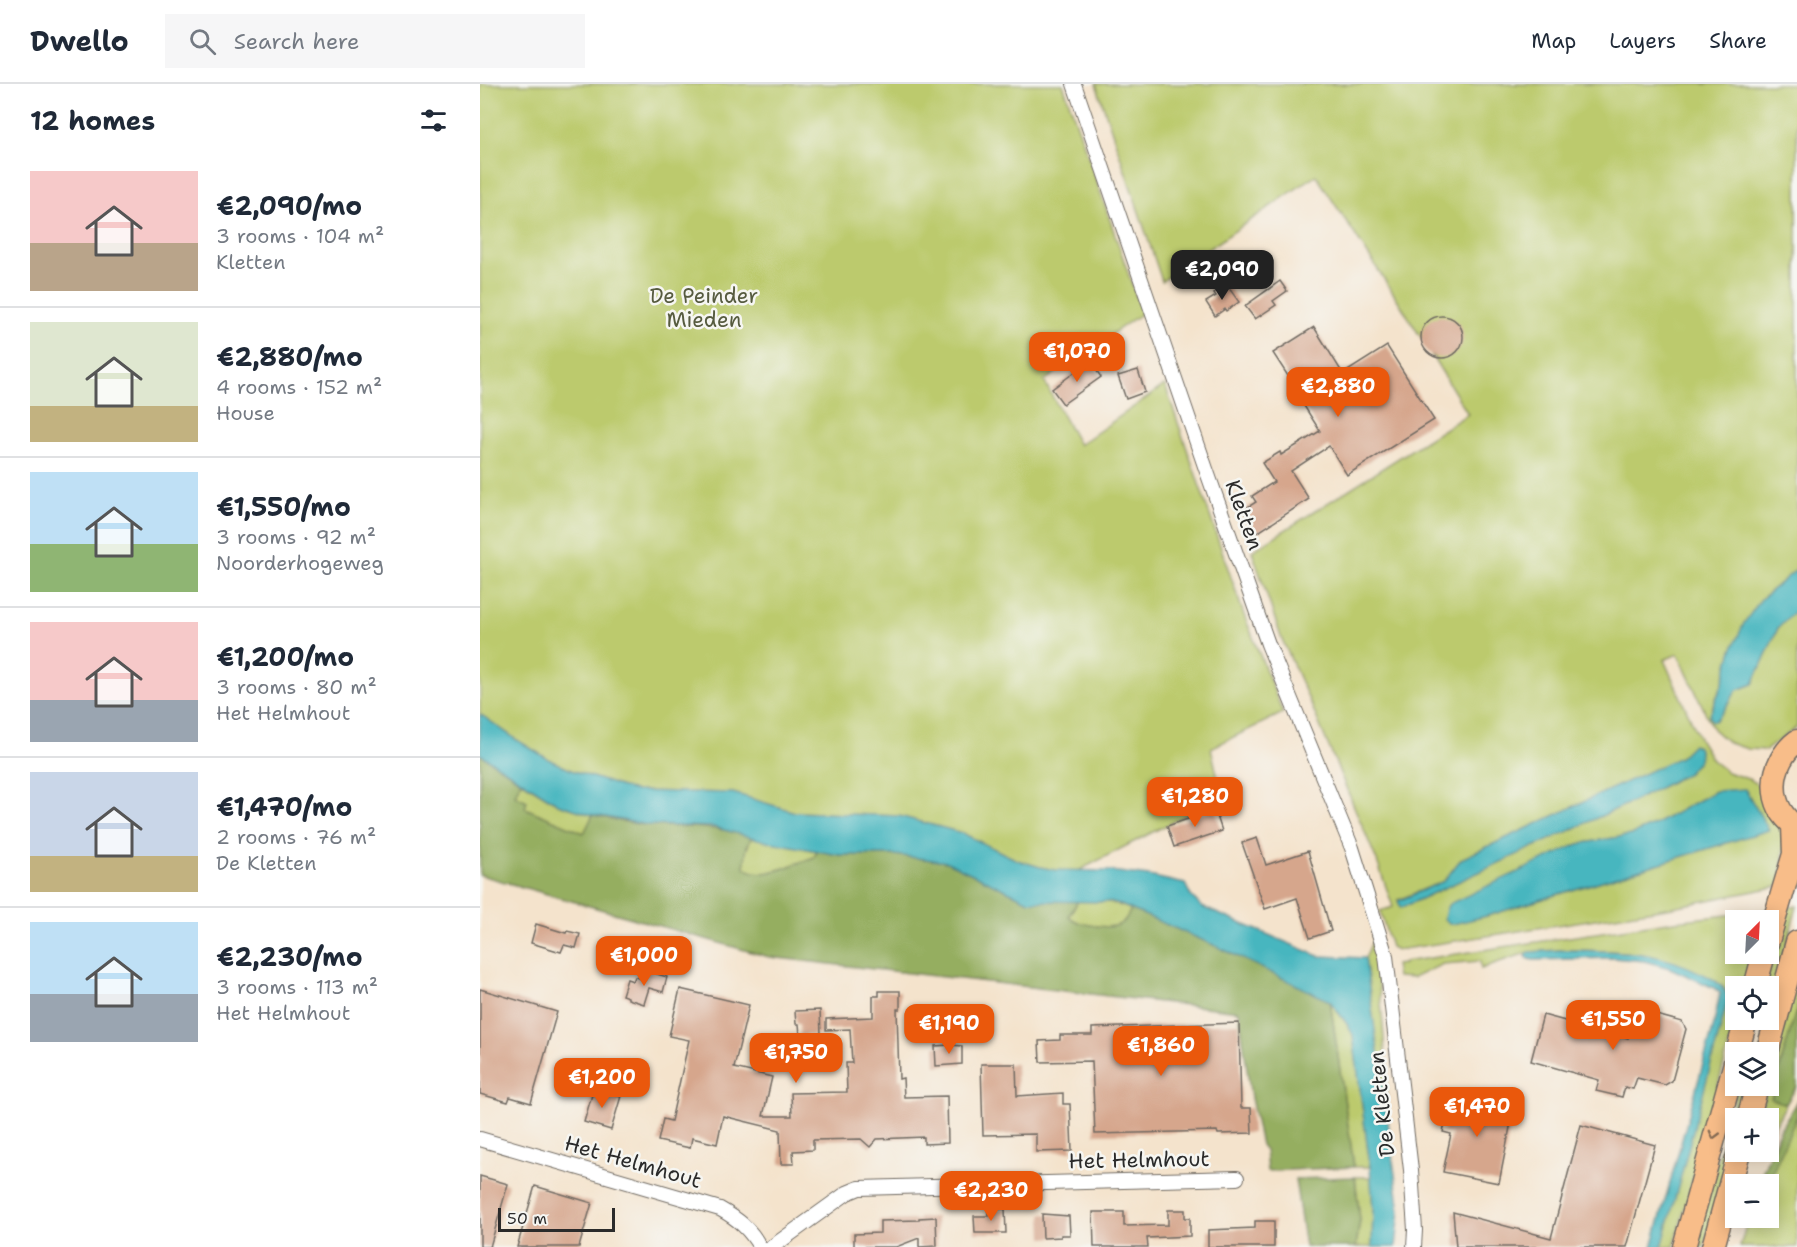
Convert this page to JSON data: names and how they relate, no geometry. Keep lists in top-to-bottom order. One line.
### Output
{"streets":{"street":["Kletten","De Kletten","Het Helmhout"]},"crossings":[["Kletten","De Kletten"]],"parks":["De Peinder Mieden"],"scale_bar":"50 m","north":"top right","page":{"header":"Dwello","search":"Search here","nav":["Map","Layers","Share"],"heading":"12 homes","list":[{"name":"€2,090/mo","note":"3 rooms · 104 m² · Kletten"},{"name":"€2,880/mo","note":"4 rooms · 152 m² · House"},{"name":"€1,550/mo","note":"3 rooms · 92 m² · Noorderhogeweg"},{"name":"€1,200/mo","note":"3 rooms · 80 m² · Het Helmhout"},{"name":"€1,470/mo","note":"2 rooms · 76 m² · De Kletten"},{"name":"€2,230/mo","note":"3 rooms · 113 m² · Het Helmhout"}],"price":["€2,090","€1,070","€2,880","€1,280","€1,000","€1,550","€1,190","€1,860","€1,750","€1,200","€1,470","€2,230"],"map_buttons":["+","−"],"scale":"50 m"}}
